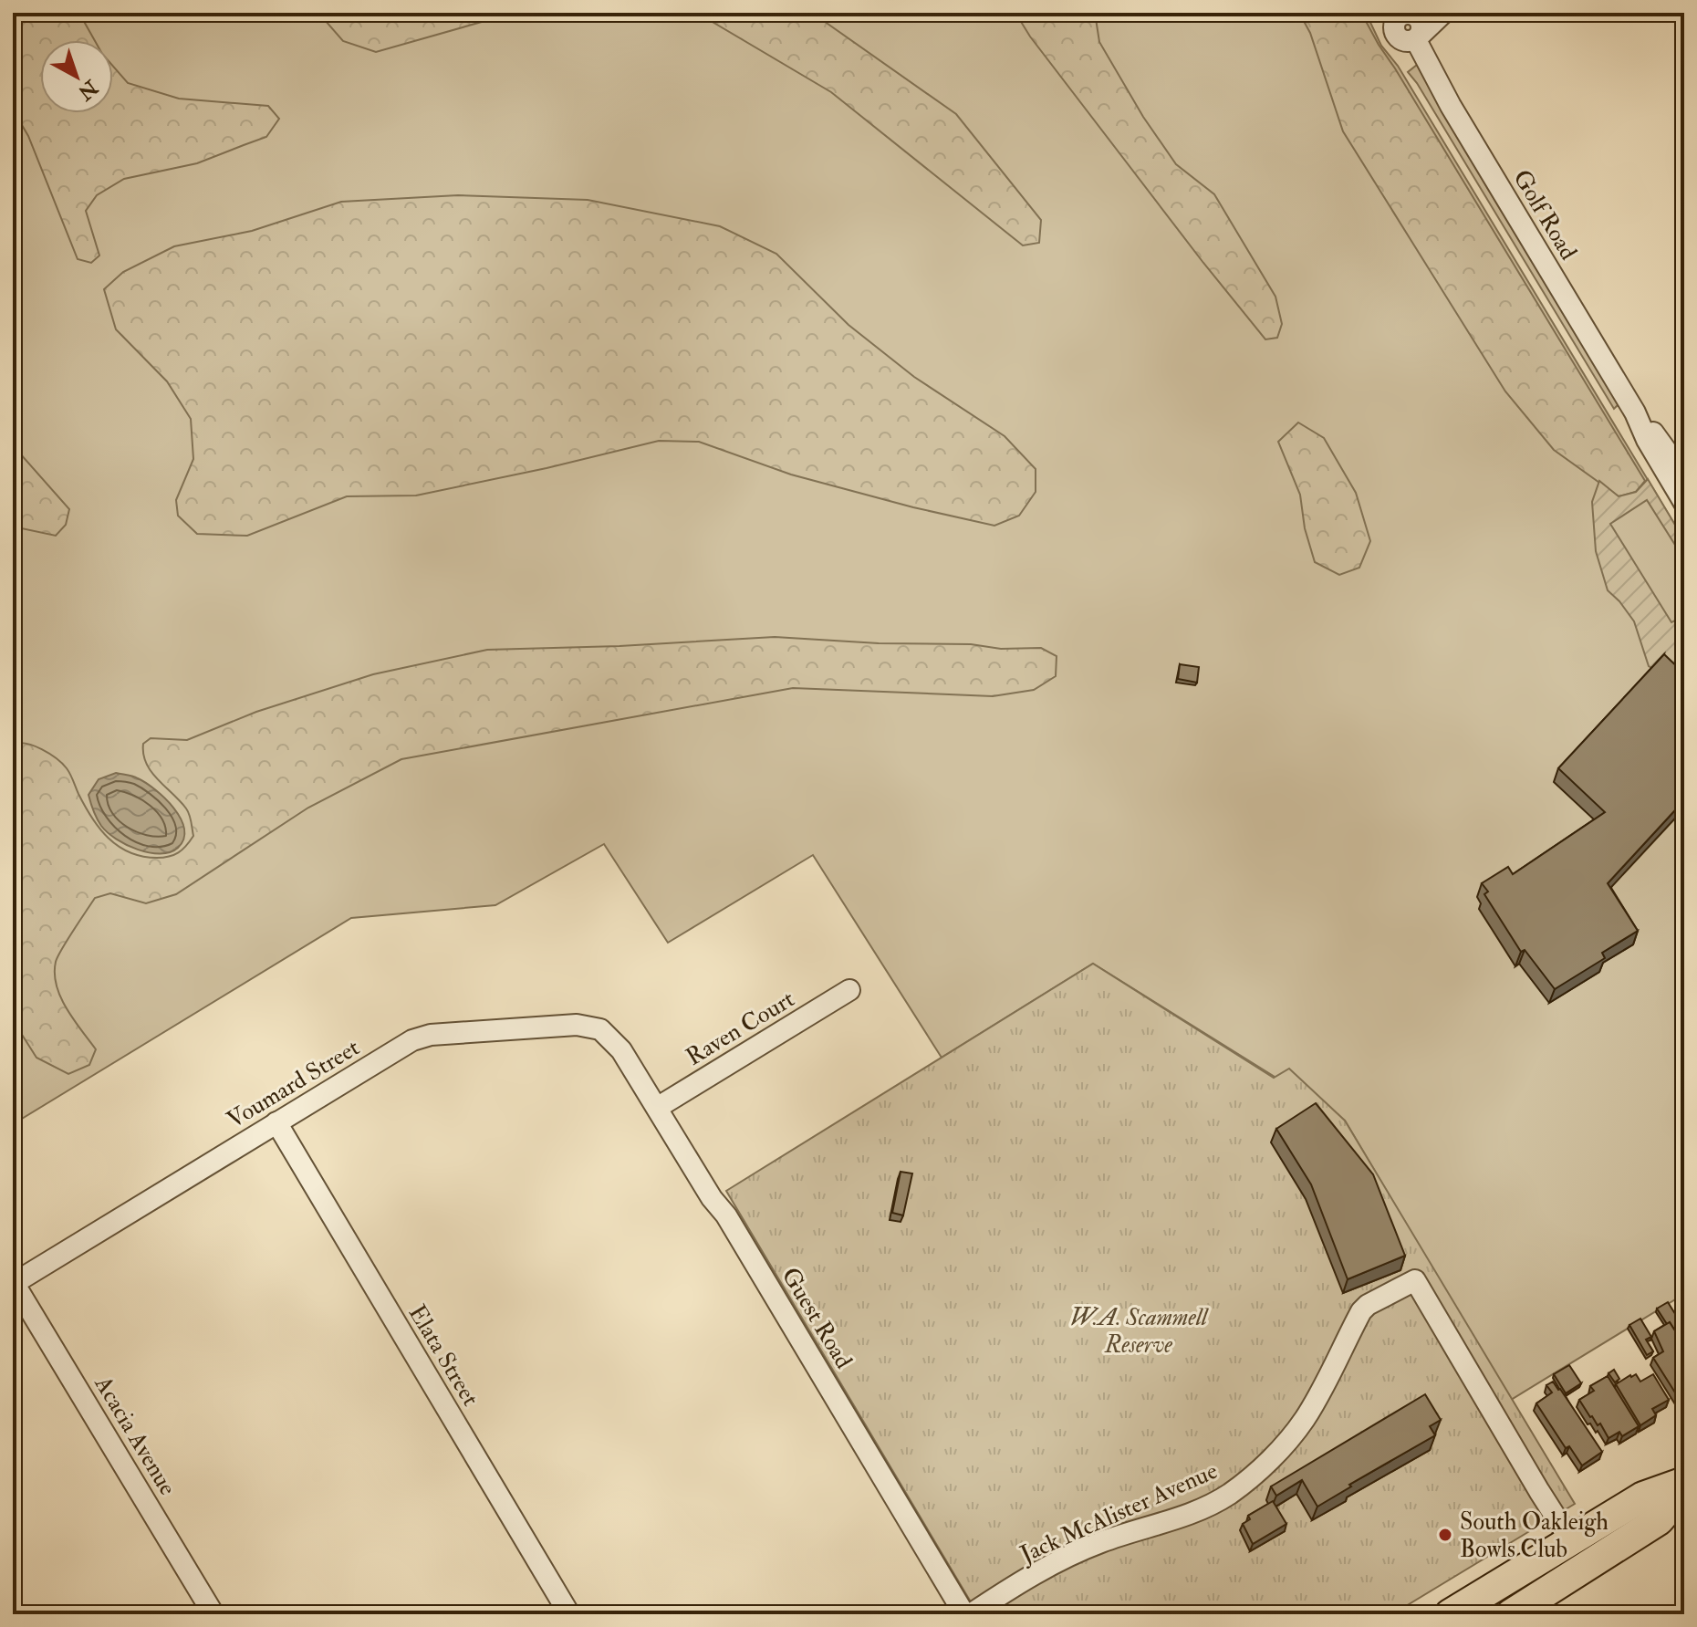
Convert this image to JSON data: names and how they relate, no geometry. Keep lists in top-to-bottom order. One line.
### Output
{"streets":{"street":["Golf Road","Raven Court","Voumard Street","Guest Road","Elata Street","Acacia Avenue","Jack McAlister Avenue"]},"crossings":[["Raven Court","Guest Road"],["Voumard Street","Guest Road"],["Voumard Street","Elata Street"],["Voumard Street","Acacia Avenue"]],"parks":["W.A. Scammell Reserve"],"places":["South Oakleigh Bowls Club"],"north":"bottom right"}
